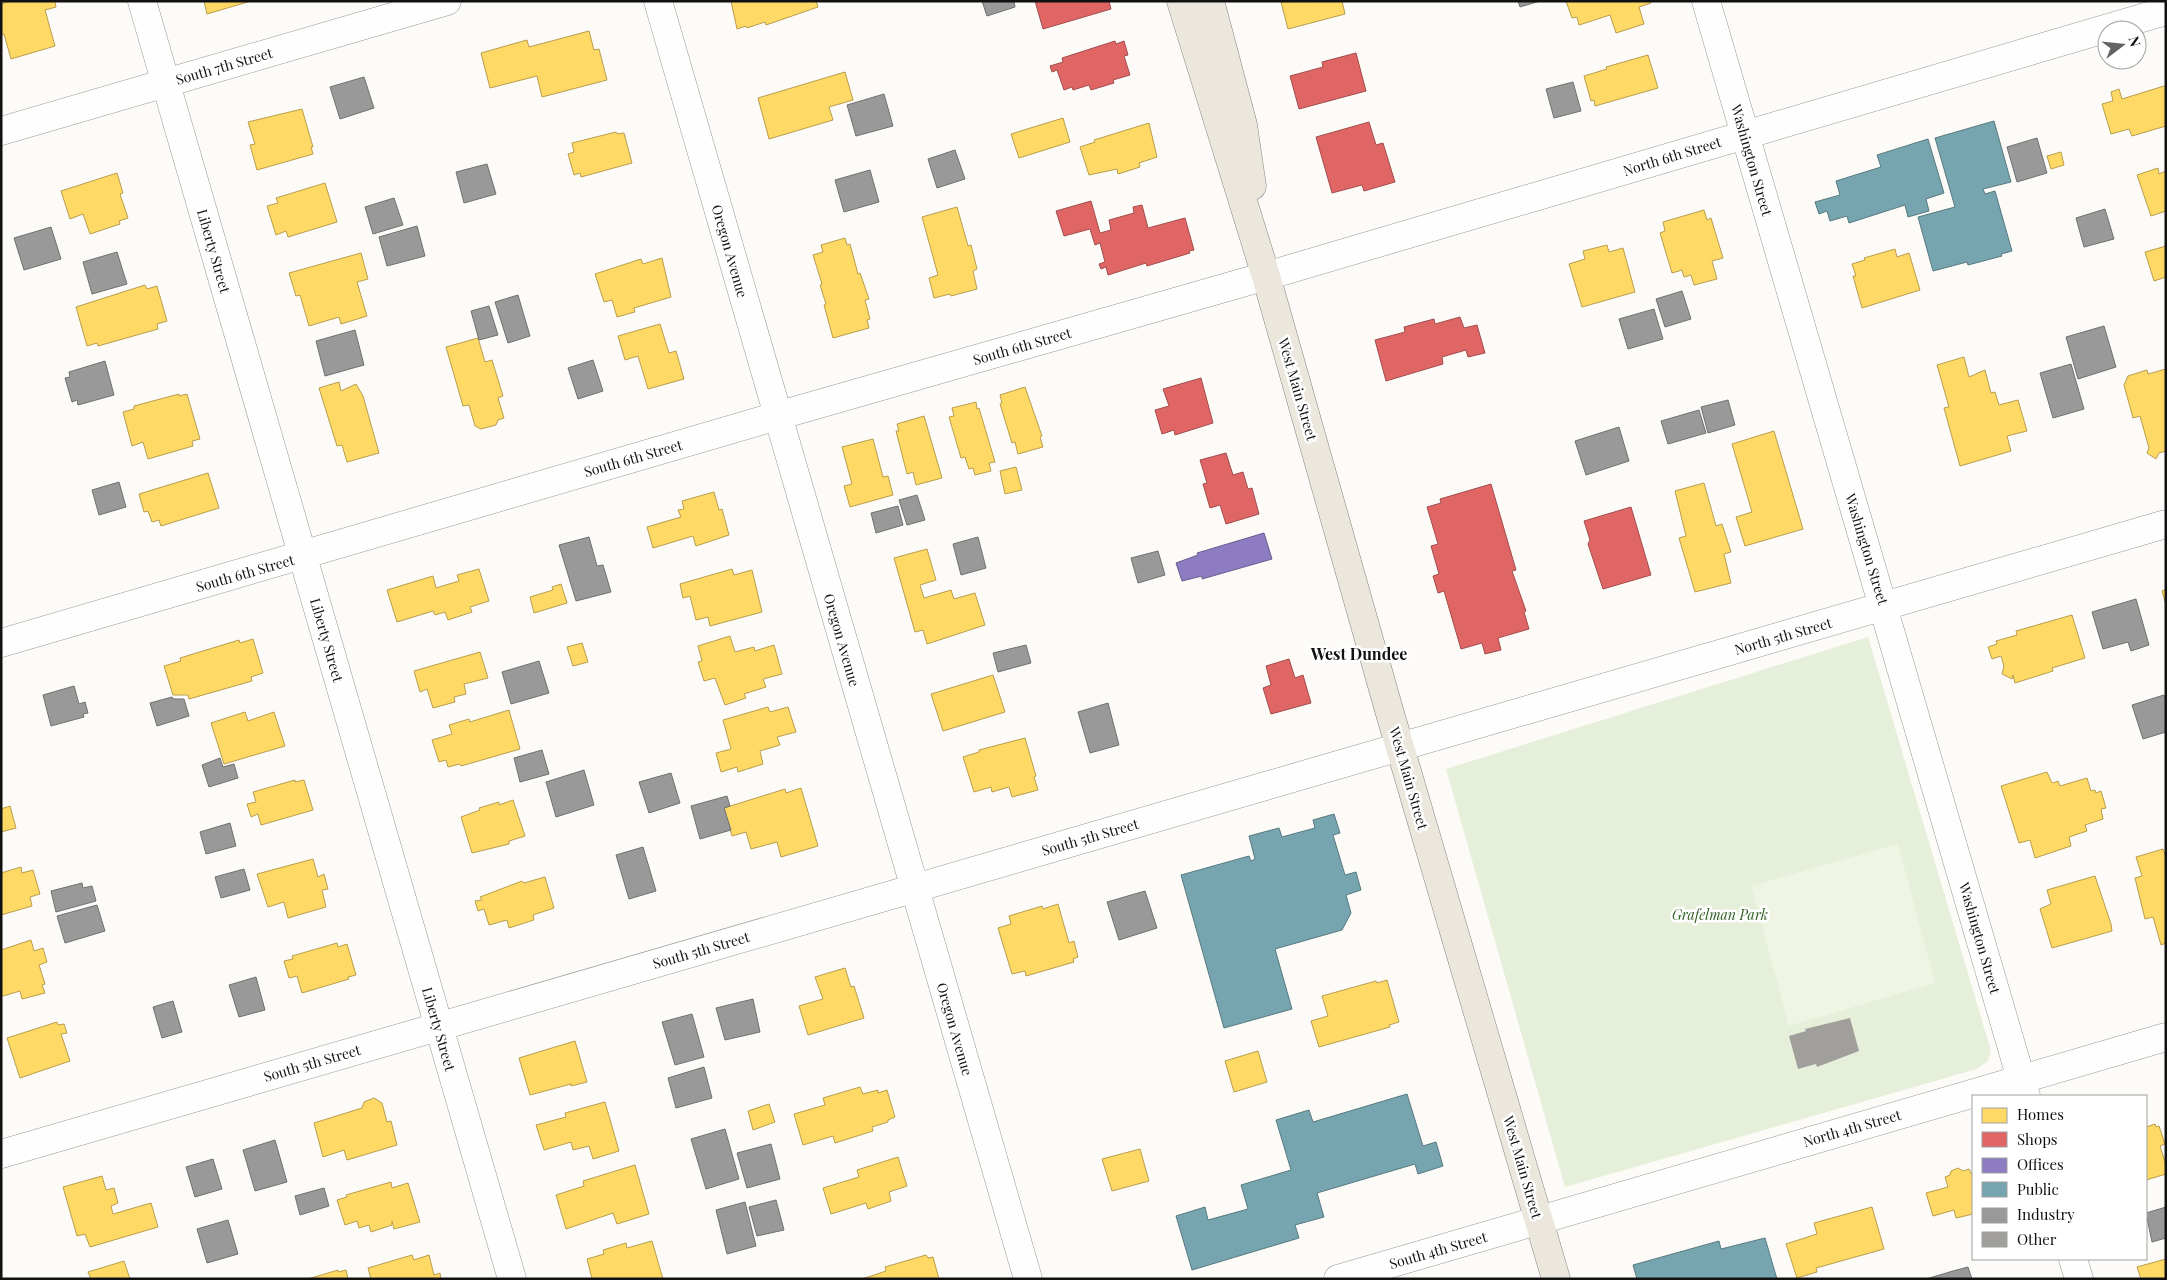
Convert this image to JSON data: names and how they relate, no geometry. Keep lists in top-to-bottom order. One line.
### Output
{"streets":{"main road":["West Main Street"],"street":["South 7th Street","North 6th Street","Washington Street","Liberty Street","Oregon Avenue","South 6th Street","North 5th Street","South 5th Street","North 4th Street","South 4th Street"]},"crossings":[["South 7th Street","Liberty Street"],["North 6th Street","Washington Street"],["North 6th Street","South 6th Street"],["North 6th Street","West Main Street"],["Washington Street","North 5th Street"],["Washington Street","North 4th Street"],["Liberty Street","South 6th Street"],["Liberty Street","South 5th Street"],["Oregon Avenue","South 6th Street"],["Oregon Avenue","South 5th Street"],["South 6th Street","West Main Street"],["West Main Street","North 5th Street"],["West Main Street","South 5th Street"],["West Main Street","North 4th Street"],["West Main Street","South 4th Street"],["North 5th Street","South 5th Street"],["North 4th Street","South 4th Street"]],"districts":["West Dundee"],"parks":["Grafelman Park"],"legend":["Homes","Shops","Offices","Public","Industry","Other"],"north":"right"}
